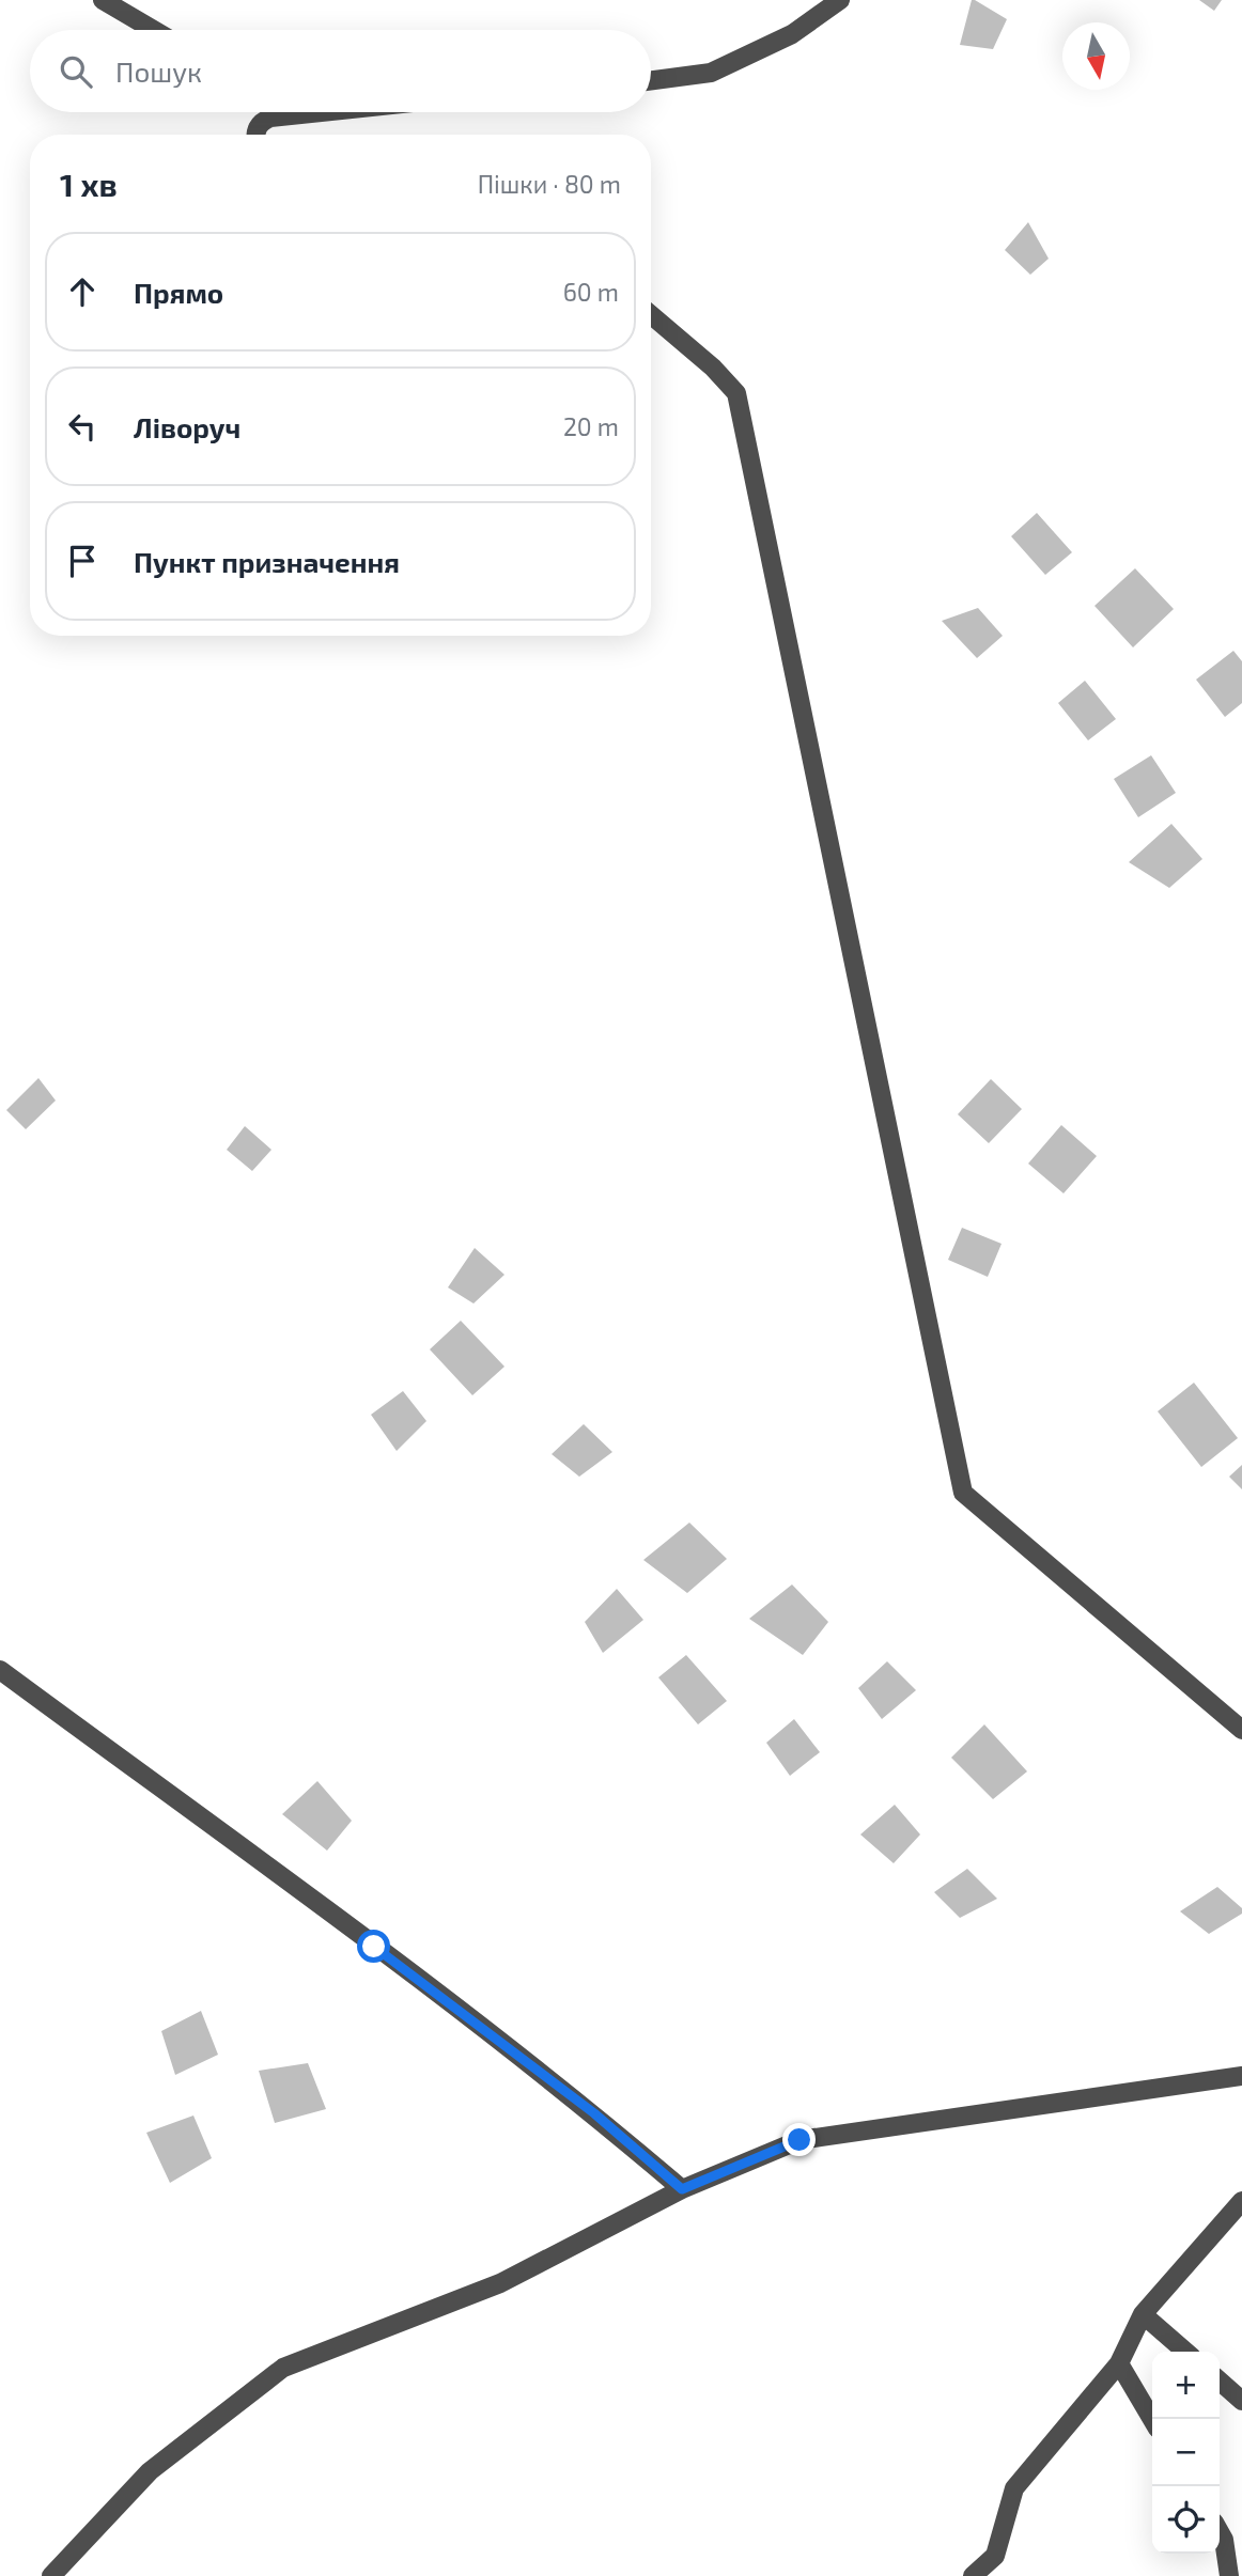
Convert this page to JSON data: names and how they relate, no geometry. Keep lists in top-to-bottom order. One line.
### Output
{"north":"bottom","page":{"search":"Пошук","heading":["1 хв","Пішки · 80 m"],"list":[["Прямо","60 m"],["Ліворуч","20 m"],"Пункт призначення"],"map_buttons":["+","−"]}}
